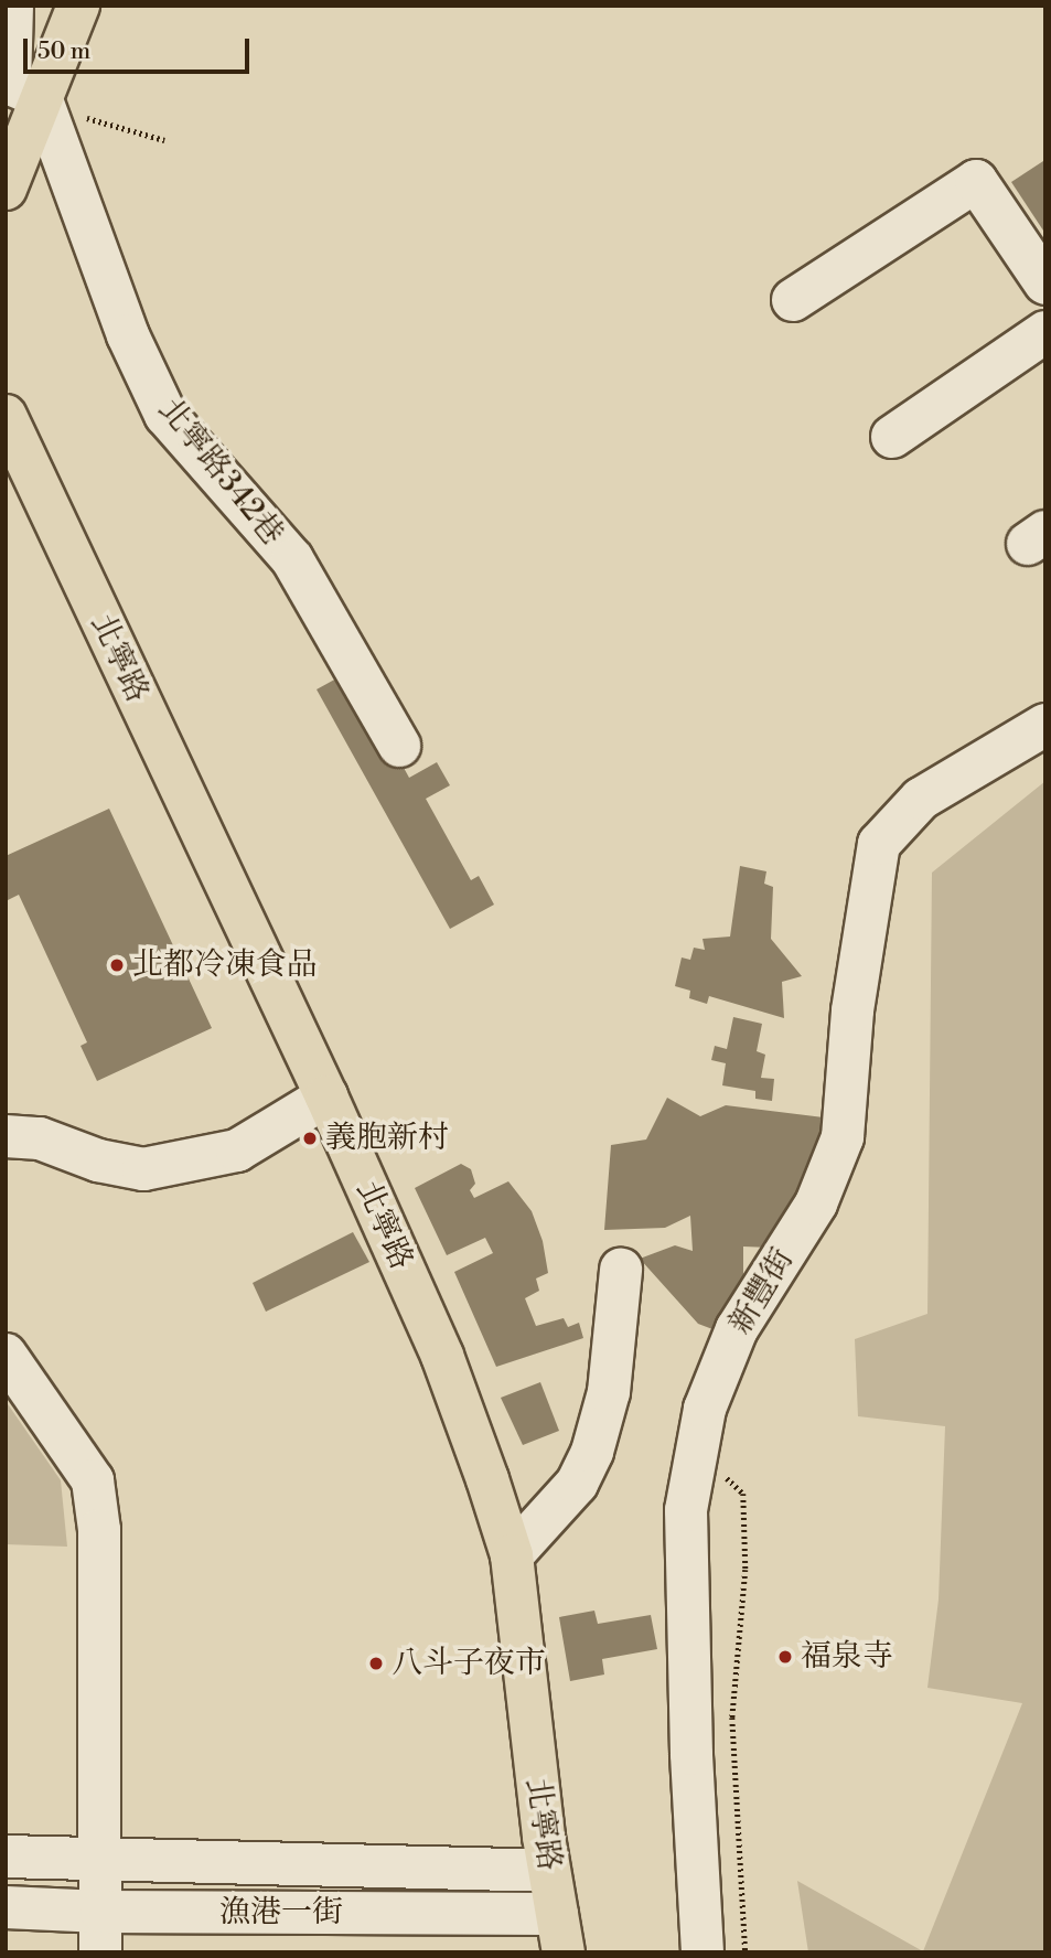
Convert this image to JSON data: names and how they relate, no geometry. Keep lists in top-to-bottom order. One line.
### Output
{"streets":{"main road":["北寧路"],"street":["北寧路342巷","新豐街","漁港一街"]},"crossings":[["北寧路","漁港一街"]],"places":["北都冷凍食品","義胞新村","福泉寺","八斗子夜市"],"scale_bar":"50 m"}
